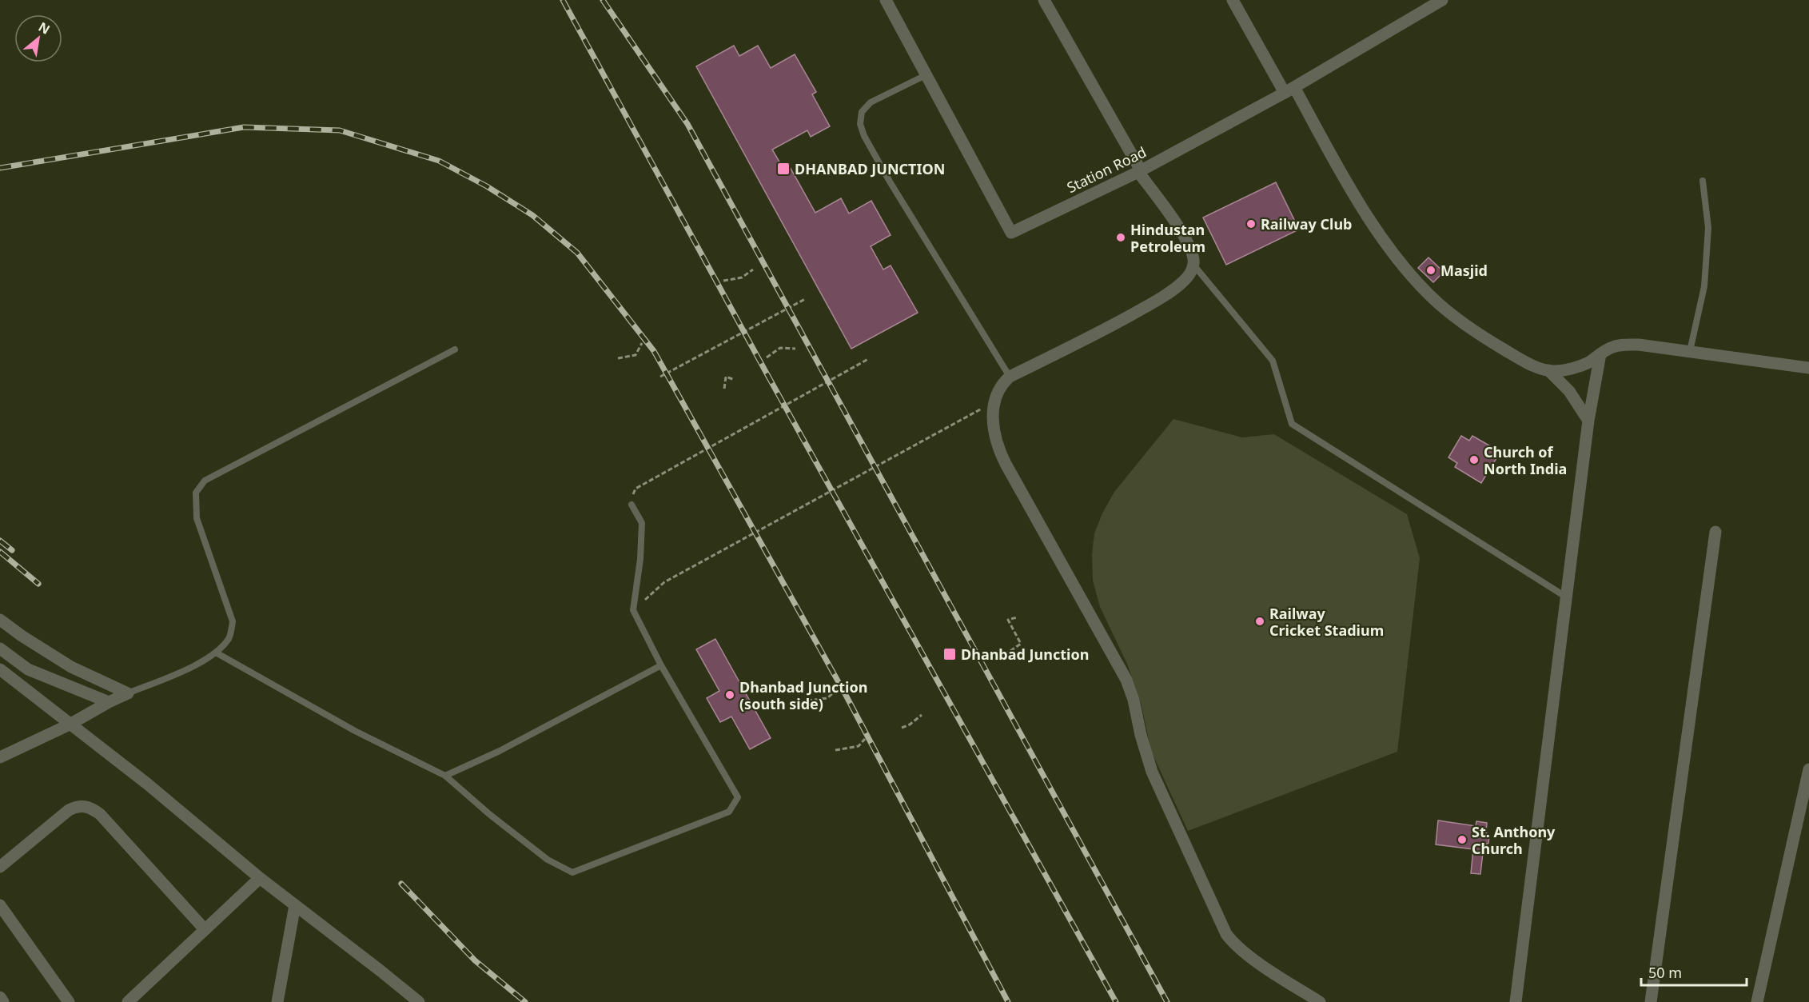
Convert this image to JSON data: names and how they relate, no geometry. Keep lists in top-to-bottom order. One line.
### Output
{"streets":{"street":["Station Road"]},"places":{"transit":["DHANBAD JUNCTION","Dhanbad Junction"],"other":["Railway Club","Hindustan Petroleum","Masjid","Church of North India","Railway Cricket Stadium","Dhanbad Junction (south side)","St. Anthony Church"]},"scale_bar":"50 m","north":"top right"}
